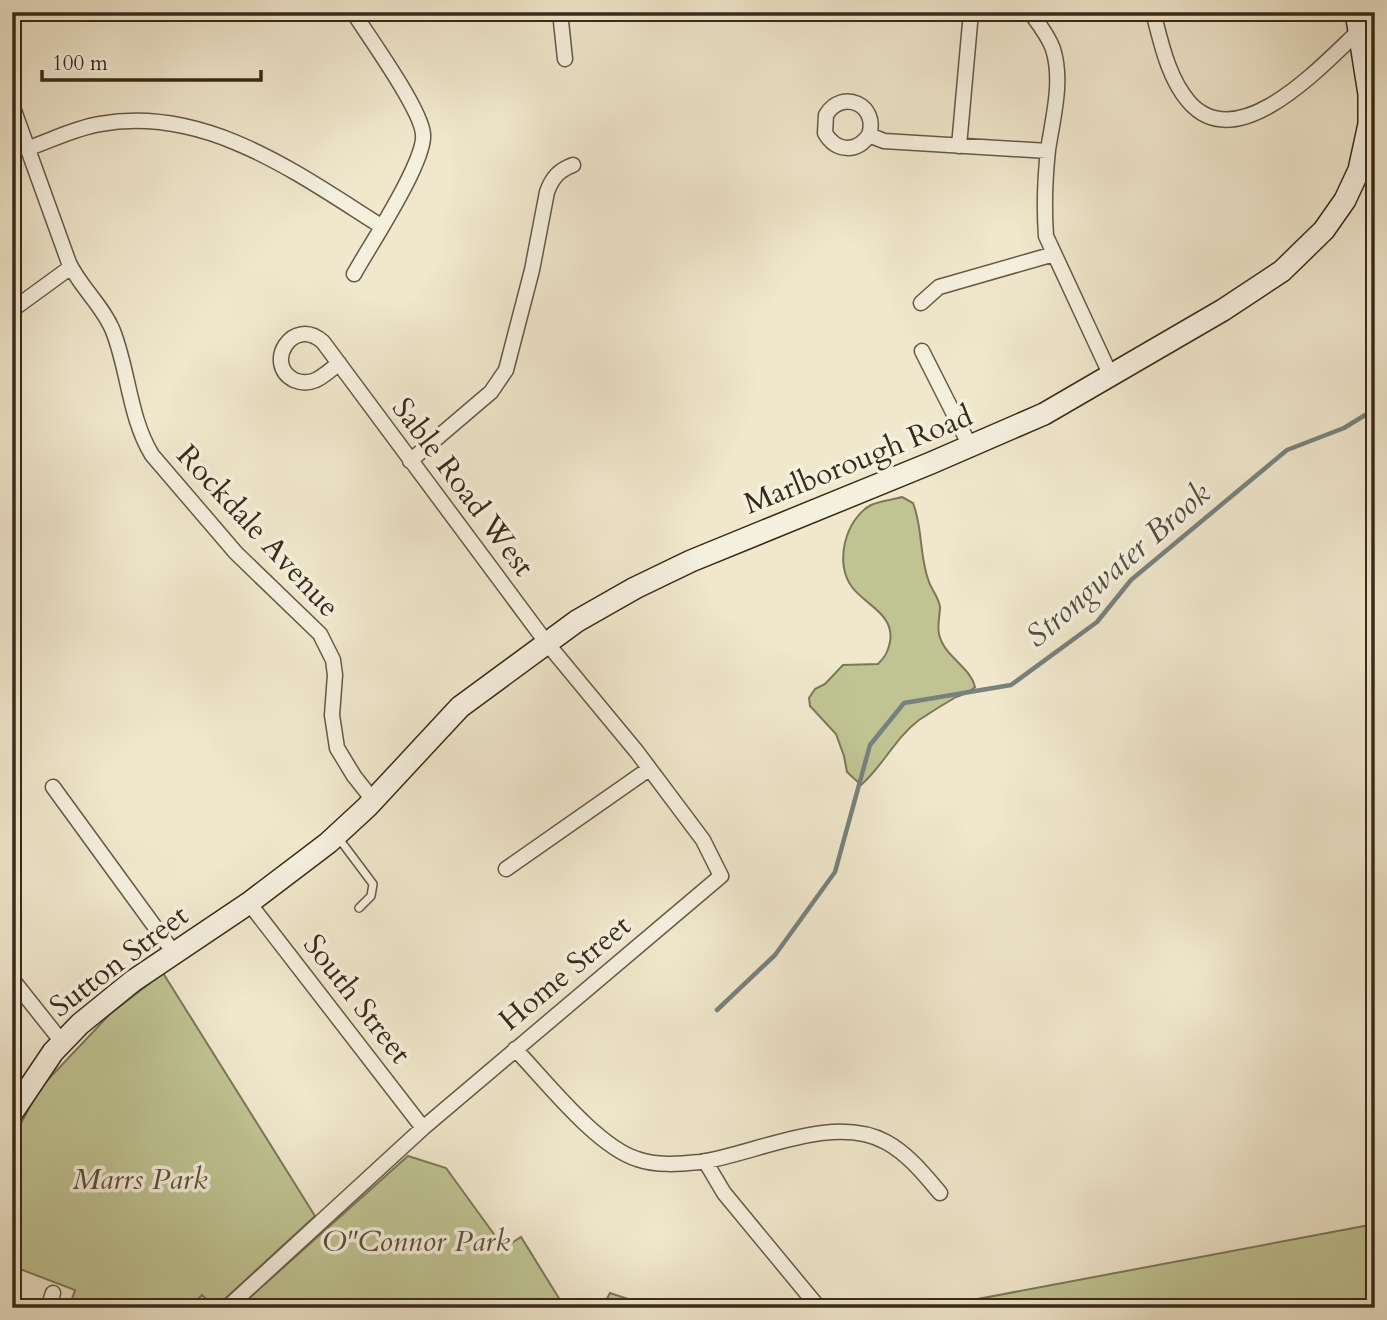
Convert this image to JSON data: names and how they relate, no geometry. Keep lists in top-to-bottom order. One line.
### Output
{"streets":{"street":["Marlborough Road","Sable Road West","Rockdale Avenue","Sutton Street","Home Street","South Street"]},"crossings":[["Marlborough Road","Sable Road West"],["Marlborough Road","Rockdale Avenue"],["Marlborough Road","Sutton Street"],["Marlborough Road","Home Street"],["Marlborough Road","South Street"],["Sable Road West","Home Street"],["Sutton Street","South Street"],["Home Street","South Street"]],"water":["Strongwater Brook"],"parks":["Marrs Park","O\"Connor Park"],"scale_bar":"100 m"}
